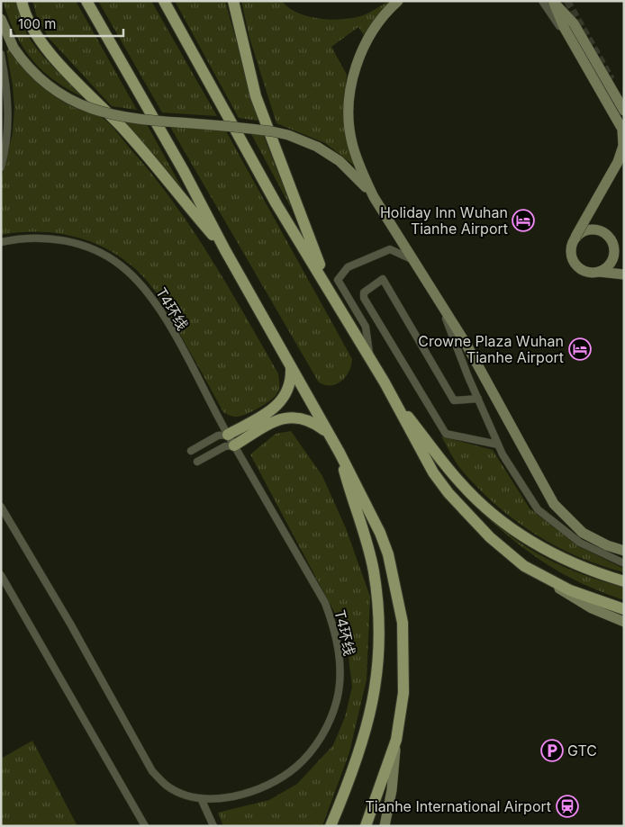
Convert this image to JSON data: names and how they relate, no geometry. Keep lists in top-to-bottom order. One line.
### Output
{"streets":{"street":["T4环线"]},"places":{"hotel":["Holiday Inn Wuhan Tianhe Airport","Crowne Plaza Wuhan Tianhe Airport"],"parking":["GTC"],"station":["Tianhe International Airport"]},"scale_bar":"100 m"}
